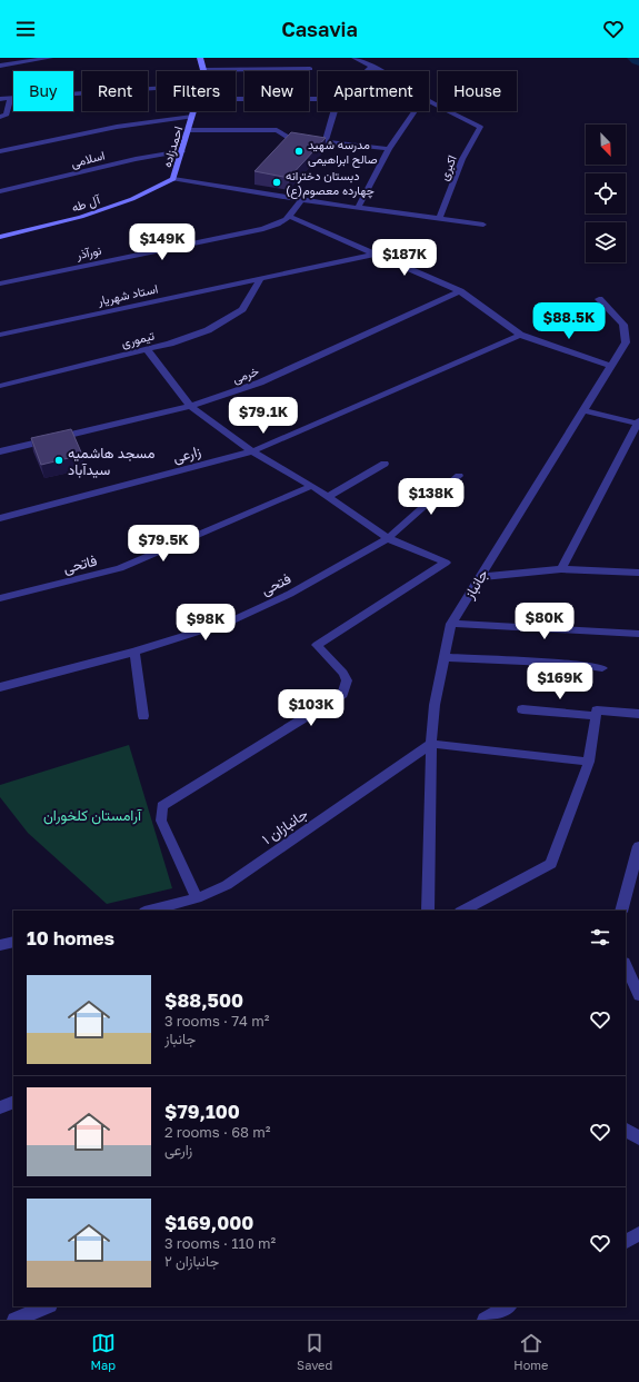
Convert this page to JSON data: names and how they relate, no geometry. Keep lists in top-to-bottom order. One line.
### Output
{"streets":{"street":["احمدزاده","اسلامی","اکبری","آل طه","نورآذر","استاد شهریار","تیموری","خرمی","زارعی","فاتحی","فتحی","جانباز","جانبازان ۱"]},"crossings":[["احمدزاده","اسلامی"],["احمدزاده","آل طه"],["استاد شهریار","تیموری"],["جانباز","جانبازان ۱"]],"parks":["آرامستان کلخوران"],"places":["مدرسه شهید صالح ابراهیمی","دبستان دخترانه چهارده معصوم(ع)","مسجد هاشمیه سیدآباد"],"north":"bottom right","page":{"header":"Casavia","chip":["Buy","Rent","Filters","New","Apartment","House"],"price":["$149K","$187K","$88.5K","$79.1K","$138K","$79.5K","$80K","$98K","$169K","$103K"],"heading":"10 homes","list":[{"name":"$88,500","note":"3 rooms · 74 m² · جانباز"},{"name":"$79,100","note":"2 rooms · 68 m² · زارعی"},{"name":"$169,000","note":"3 rooms · 110 m² · جانبازان ۲"}],"tabs":["Map","Saved","Home"]}}
